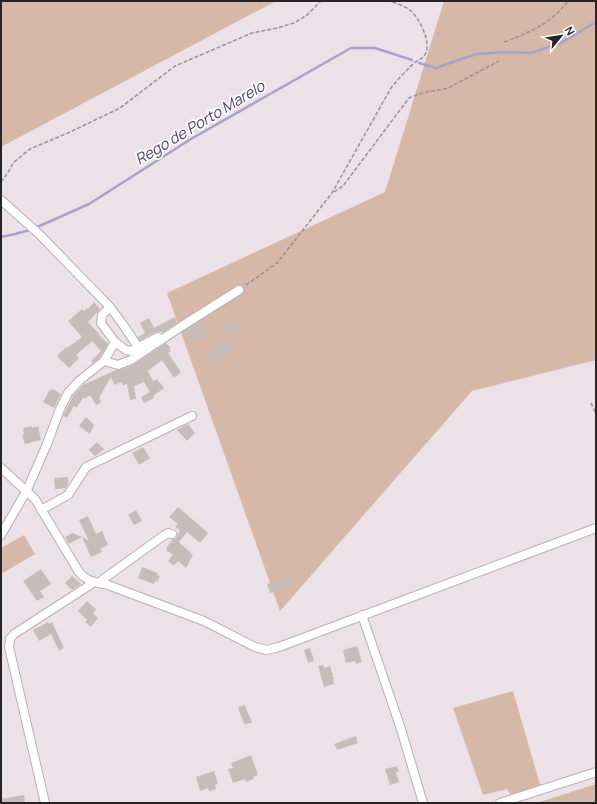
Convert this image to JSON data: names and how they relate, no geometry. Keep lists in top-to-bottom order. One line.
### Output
{"water":["Rego de Porto Marelo"],"north":"top right"}
